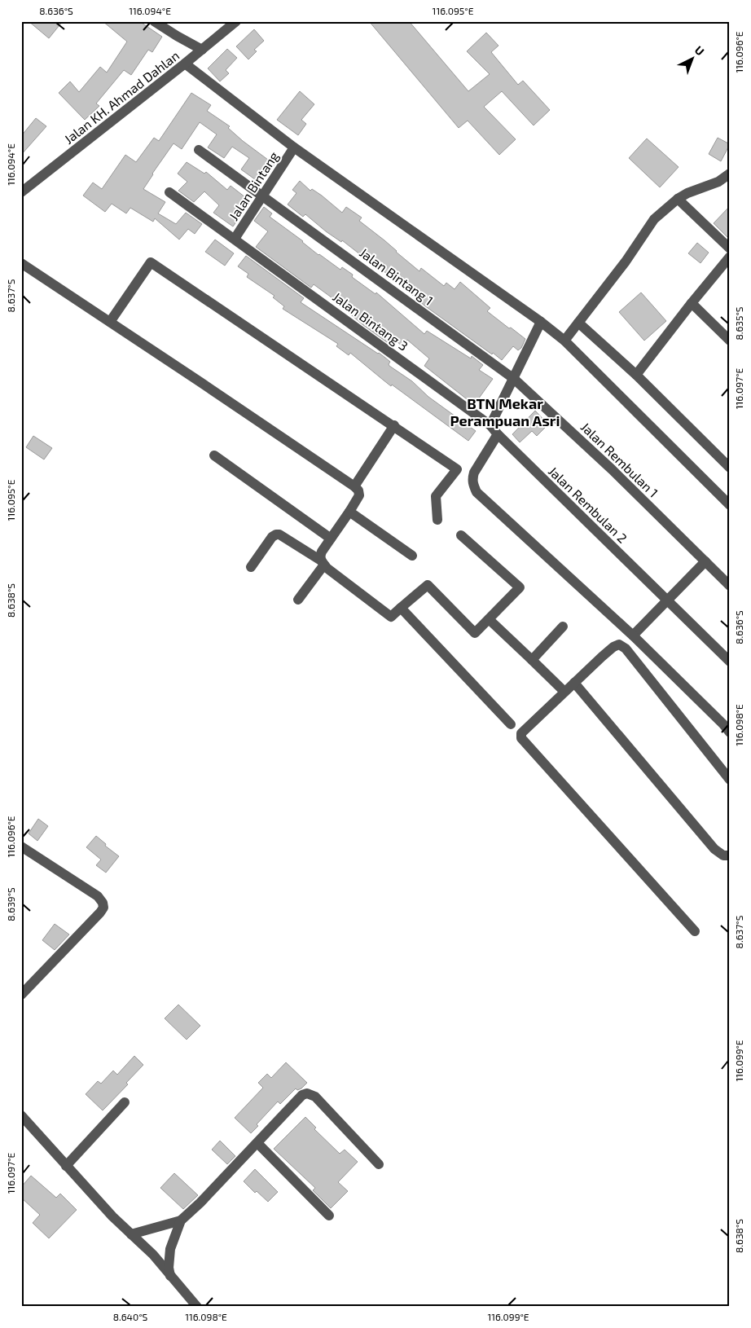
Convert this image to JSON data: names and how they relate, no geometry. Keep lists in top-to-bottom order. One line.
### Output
{"streets":{"street":["Jalan KH. Ahmad Dahlan","Jalan Bintang","Jalan Bintang 1","Jalan Bintang 3","Jalan Rembulan 1","Jalan Rembulan 2"]},"crossings":[["Jalan Bintang","Jalan Bintang 1"],["Jalan Bintang","Jalan Bintang 3"],["Jalan Bintang 1","Jalan Rembulan 1"],["Jalan Bintang 3","Jalan Rembulan 2"]],"districts":["BTN Mekar Perampuan Asri"],"north":"top right","coordinates":["8.636°S","116.094°E","116.095°E","116.096°E","8.637°S","8.635°S","116.097°E","8.638°S","116.098°E","8.639°S","116.099°E","8.640°S"]}
